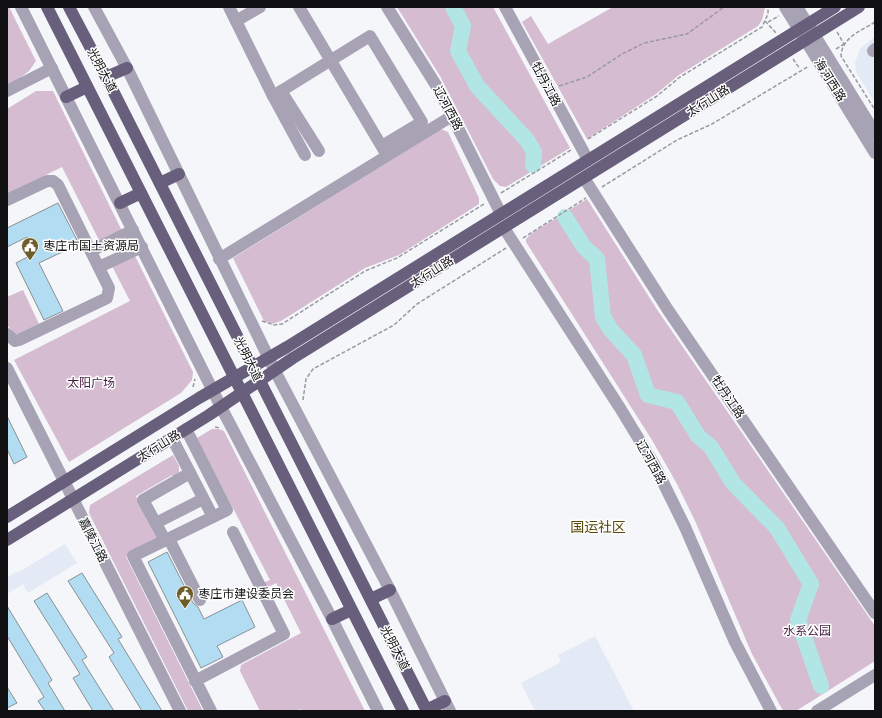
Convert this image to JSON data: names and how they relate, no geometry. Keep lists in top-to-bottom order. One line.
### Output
{"streets":{"main road":["光明大道","太行山路"],"street":["海河西路","牡丹江路","辽河西路","嘉陵江路"]},"crossings":[["光明大道","太行山路"],["海河西路","太行山路"],["牡丹江路","太行山路"],["太行山路","辽河西路"],["太行山路","嘉陵江路"]],"districts":["国运社区"],"parks":["太阳广场","水系公园"],"places":{"public building":["枣庄市国土资源局","枣庄市建设委员会"]}}
